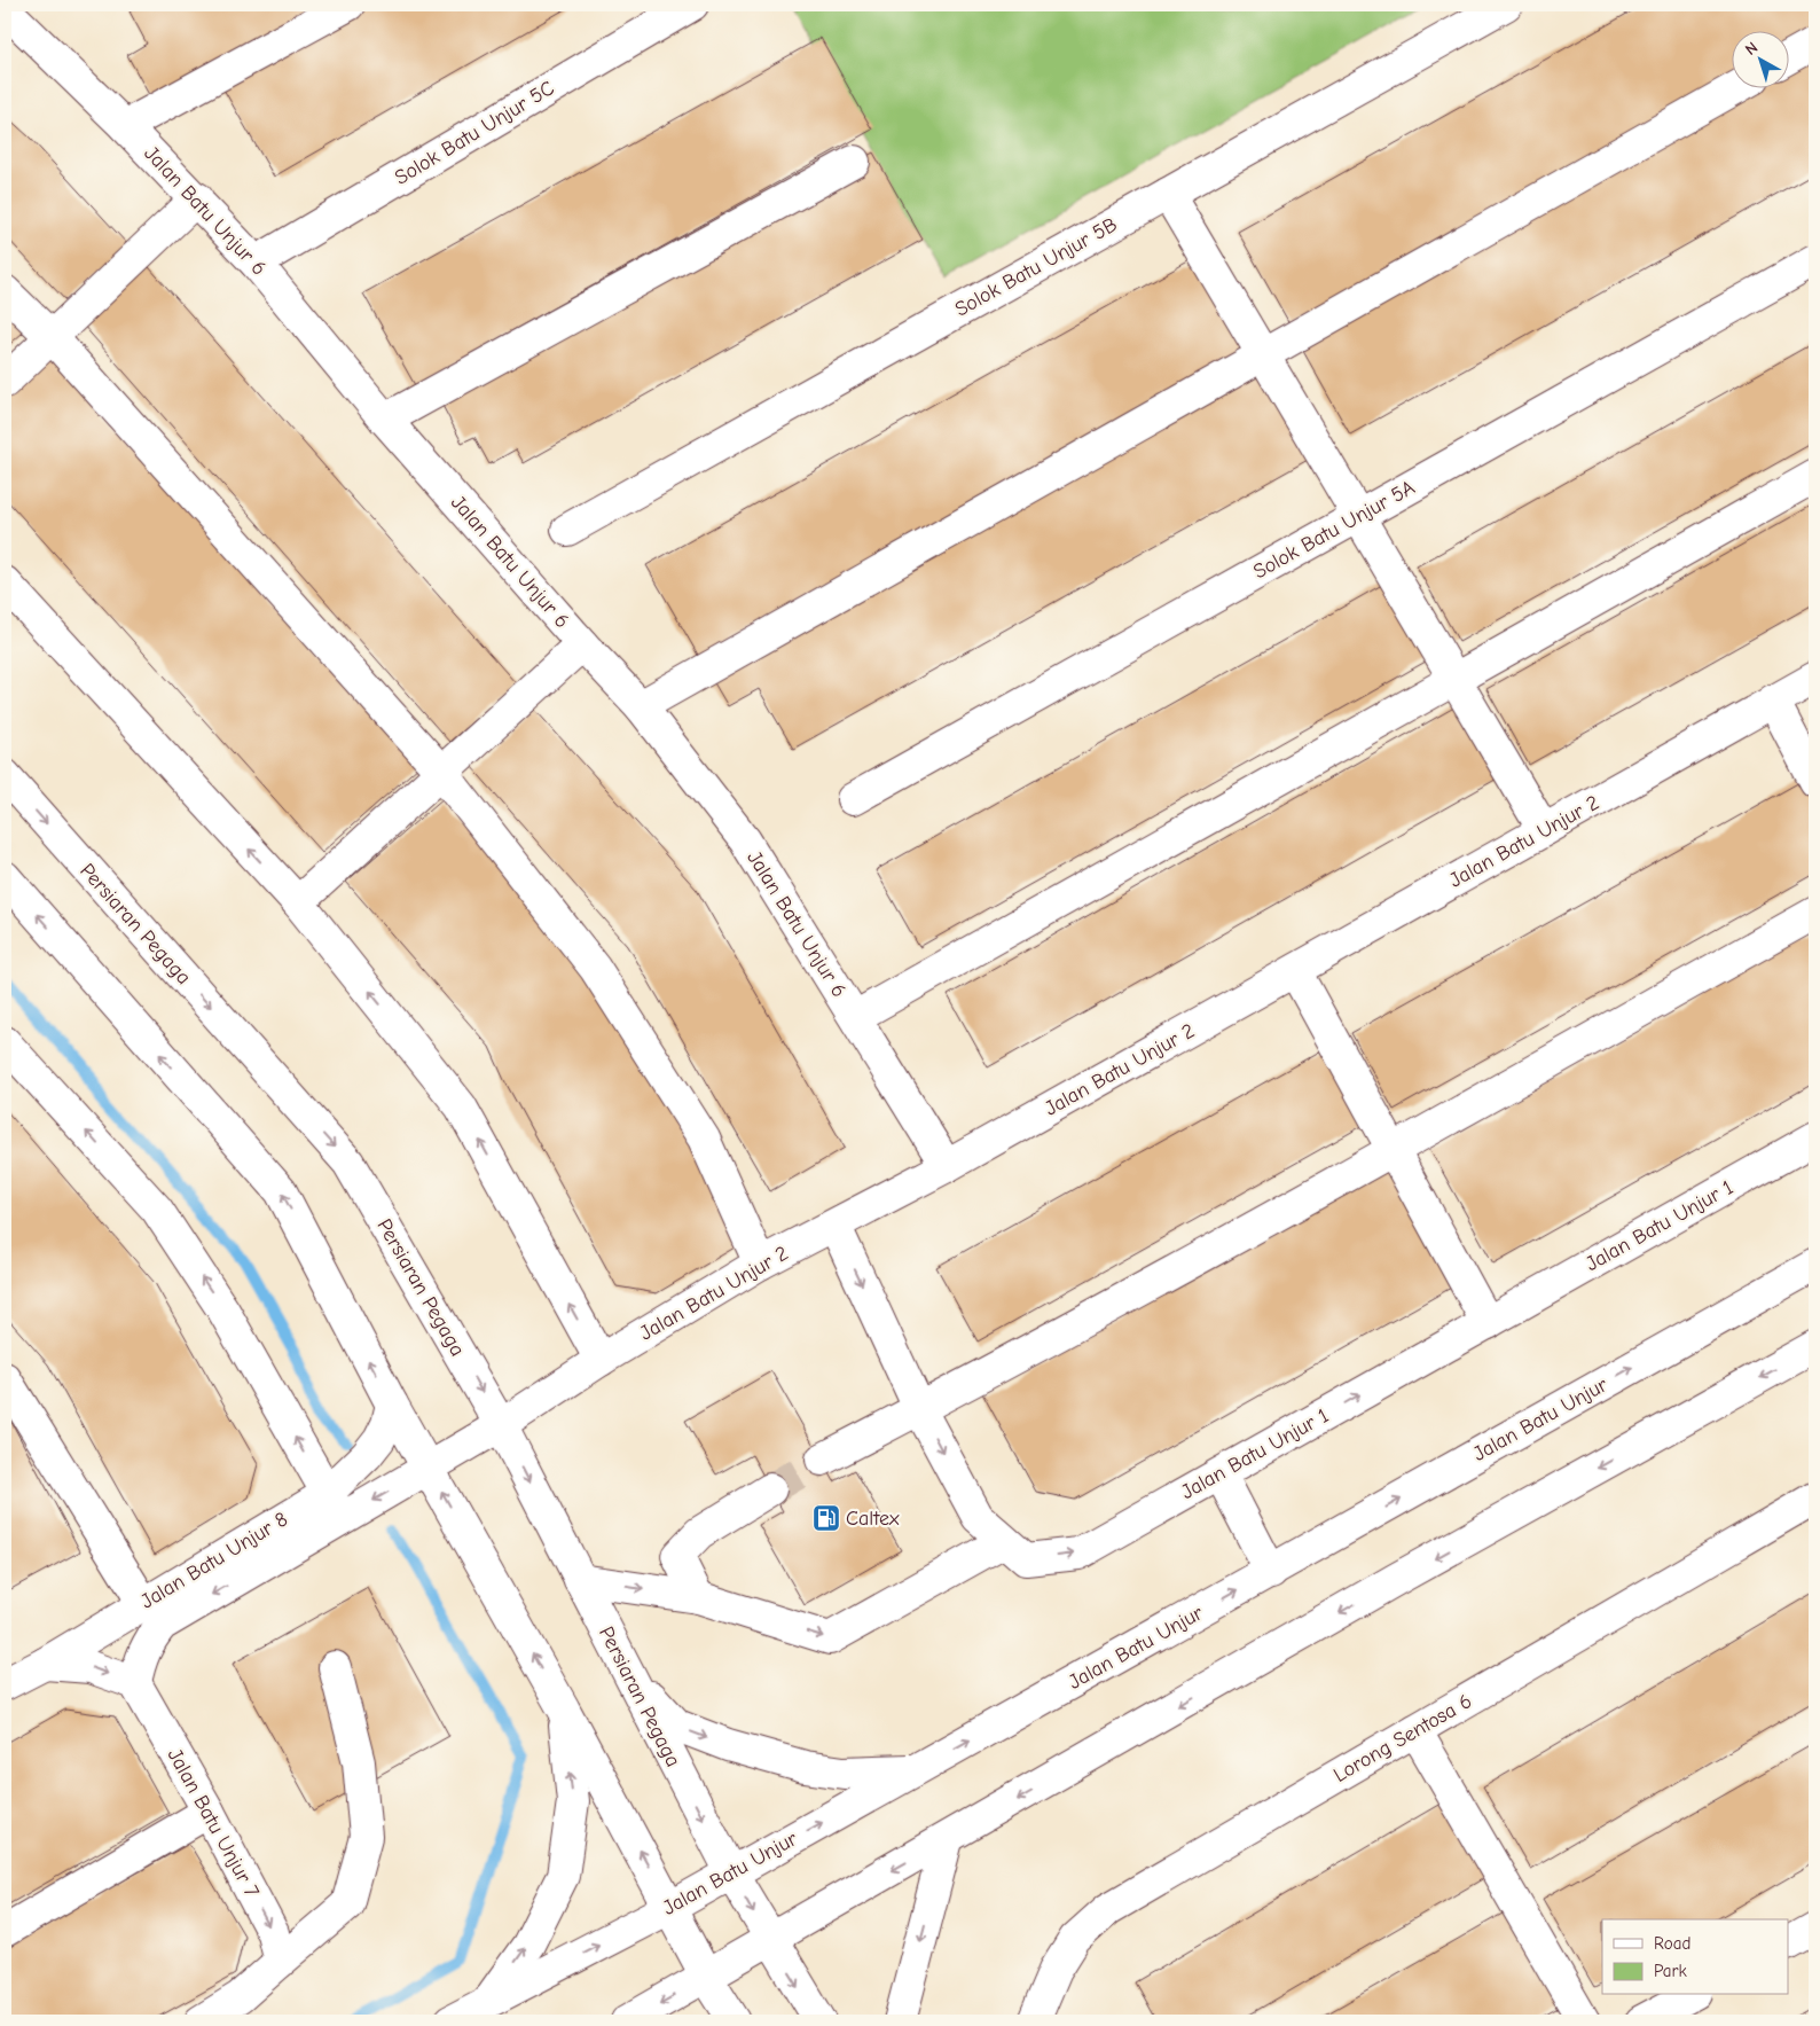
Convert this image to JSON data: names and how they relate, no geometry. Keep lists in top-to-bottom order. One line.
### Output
{"streets":{"street":["Solok Batu Unjur 5C","Jalan Batu Unjur 6","Solok Batu Unjur 5B","Solok Batu Unjur 5A","Jalan Batu Unjur 2","Persiaran Pegaga","Jalan Batu Unjur 1","Jalan Batu Unjur","Jalan Batu Unjur 8","Lorong Sentosa 6","Jalan Batu Unjur 7"]},"crossings":[["Solok Batu Unjur 5C","Jalan Batu Unjur 6"],["Jalan Batu Unjur 6","Jalan Batu Unjur 2"],["Jalan Batu Unjur 2","Persiaran Pegaga"],["Jalan Batu Unjur 2","Jalan Batu Unjur 1"],["Jalan Batu Unjur 2","Jalan Batu Unjur 8"],["Persiaran Pegaga","Jalan Batu Unjur"],["Jalan Batu Unjur 8","Jalan Batu Unjur 7"]],"one_way":["Jalan Batu Unjur 7"],"places":{"fuel station":["Caltex"]},"legend":["Road","Park"],"north":"top left"}
